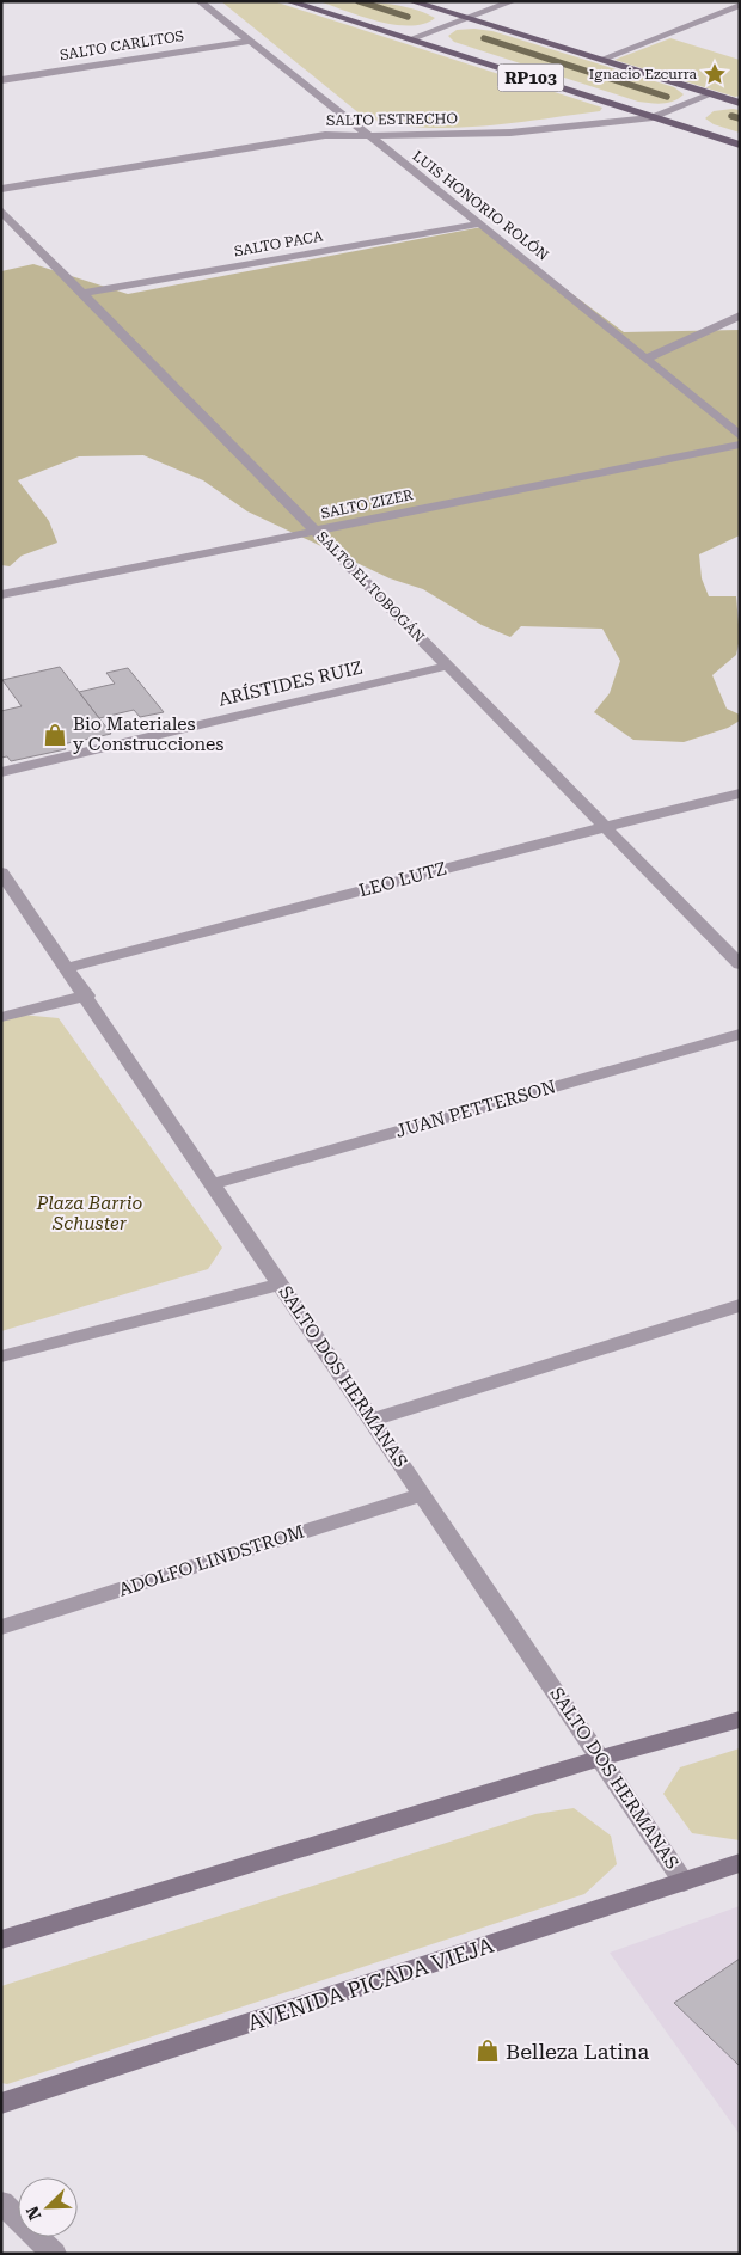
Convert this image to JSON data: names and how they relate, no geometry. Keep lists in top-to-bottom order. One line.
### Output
{"streets":{"main road":["RP103"],"street":["SALTO CARLITOS","SALTO ESTRECHO","LUIS HONORIO ROLÓN","SALTO PACA","SALTO ZIZER","SALTO EL TOBOGÁN","ARÍSTIDES RUIZ","LEO LUTZ","JUAN PETTERSON","SALTO DOS HERMANAS","ADOLFO LINDSTROM","AVENIDA PICADA VIEJA"]},"crossings":[["SALTO CARLITOS","LUIS HONORIO ROLÓN"],["RP103","SALTO ESTRECHO"],["SALTO ESTRECHO","LUIS HONORIO ROLÓN"],["LUIS HONORIO ROLÓN","SALTO PACA"],["SALTO PACA","SALTO EL TOBOGÁN"],["SALTO ZIZER","SALTO EL TOBOGÁN"],["SALTO EL TOBOGÁN","ARÍSTIDES RUIZ"],["SALTO EL TOBOGÁN","LEO LUTZ"],["LEO LUTZ","SALTO DOS HERMANAS"],["JUAN PETTERSON","SALTO DOS HERMANAS"],["SALTO DOS HERMANAS","ADOLFO LINDSTROM"],["SALTO DOS HERMANAS","AVENIDA PICADA VIEJA"]],"parks":["Plaza Barrio Schuster"],"places":{"place":["Ignacio Ezcurra"],"shop":["Bio Materiales y Construcciones","Belleza Latina"]},"north":"bottom left"}
